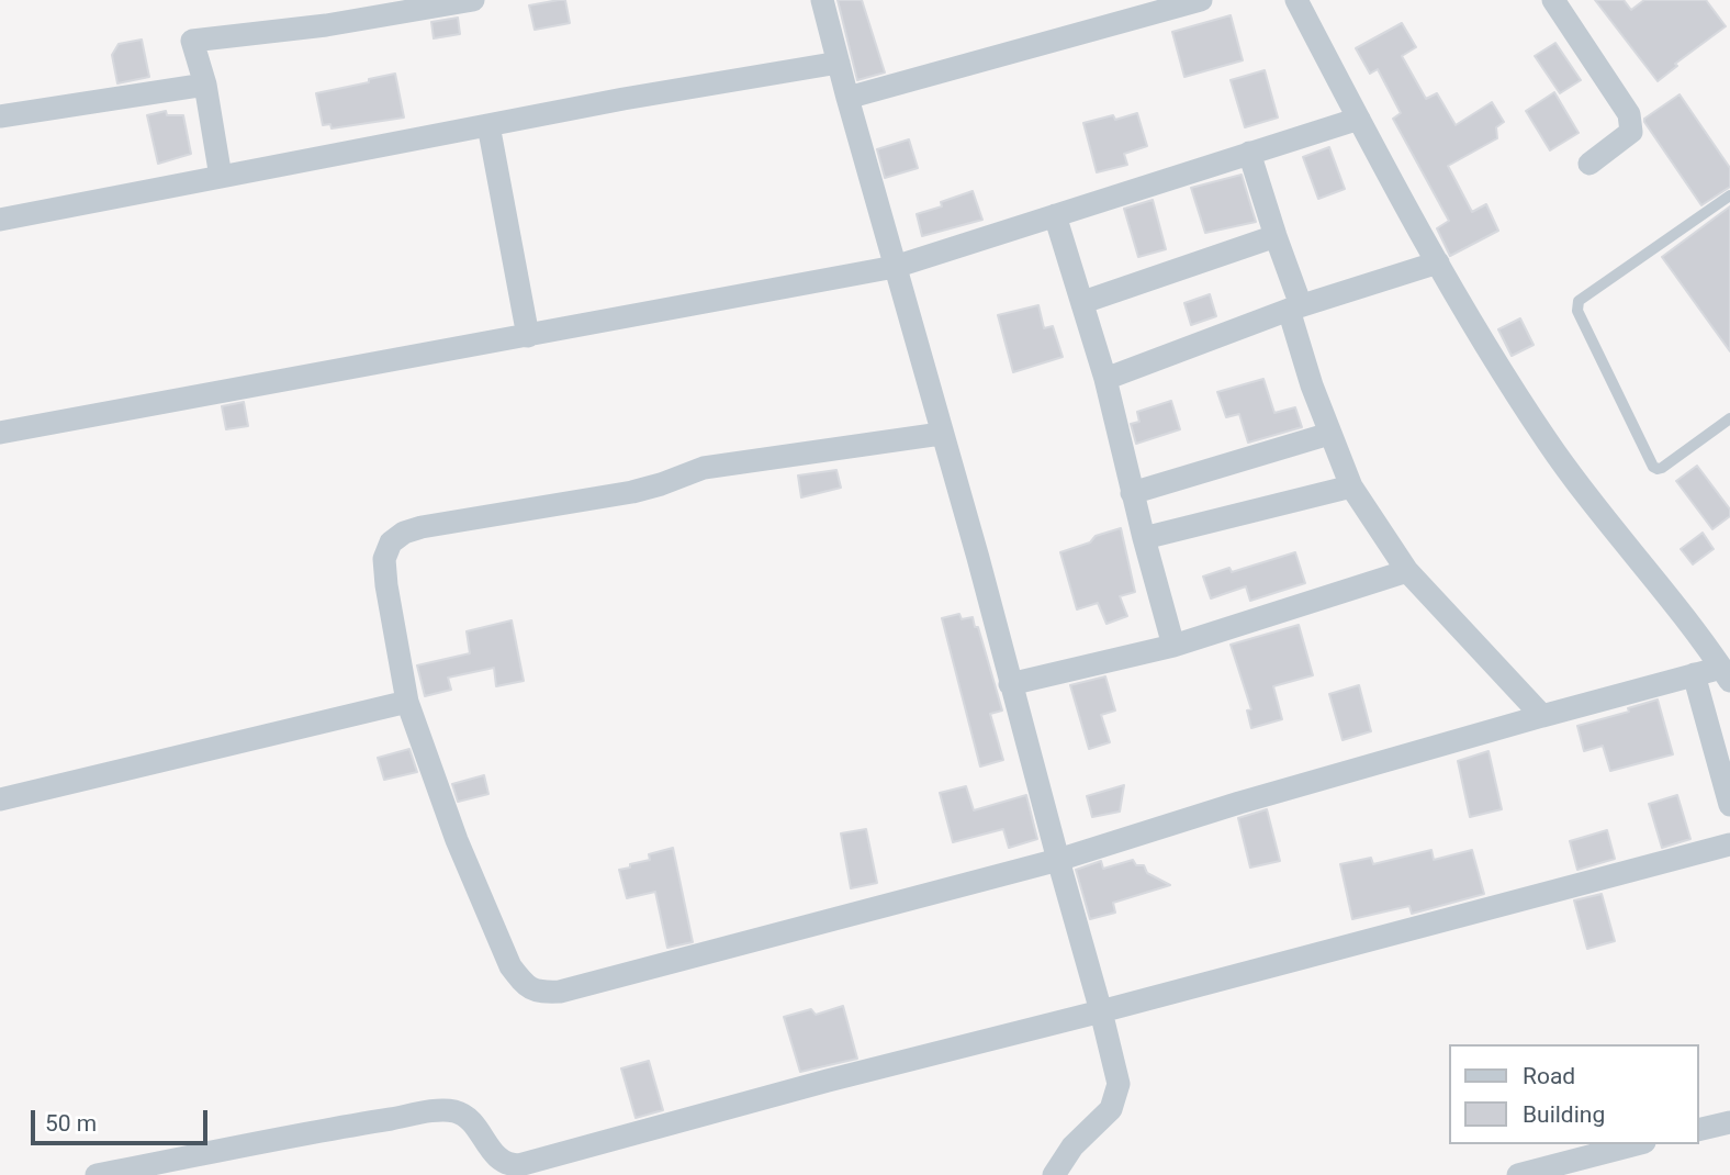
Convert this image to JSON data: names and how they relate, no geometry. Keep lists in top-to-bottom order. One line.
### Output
{"legend":["Road","Building"],"scale_bar":"50 m"}
